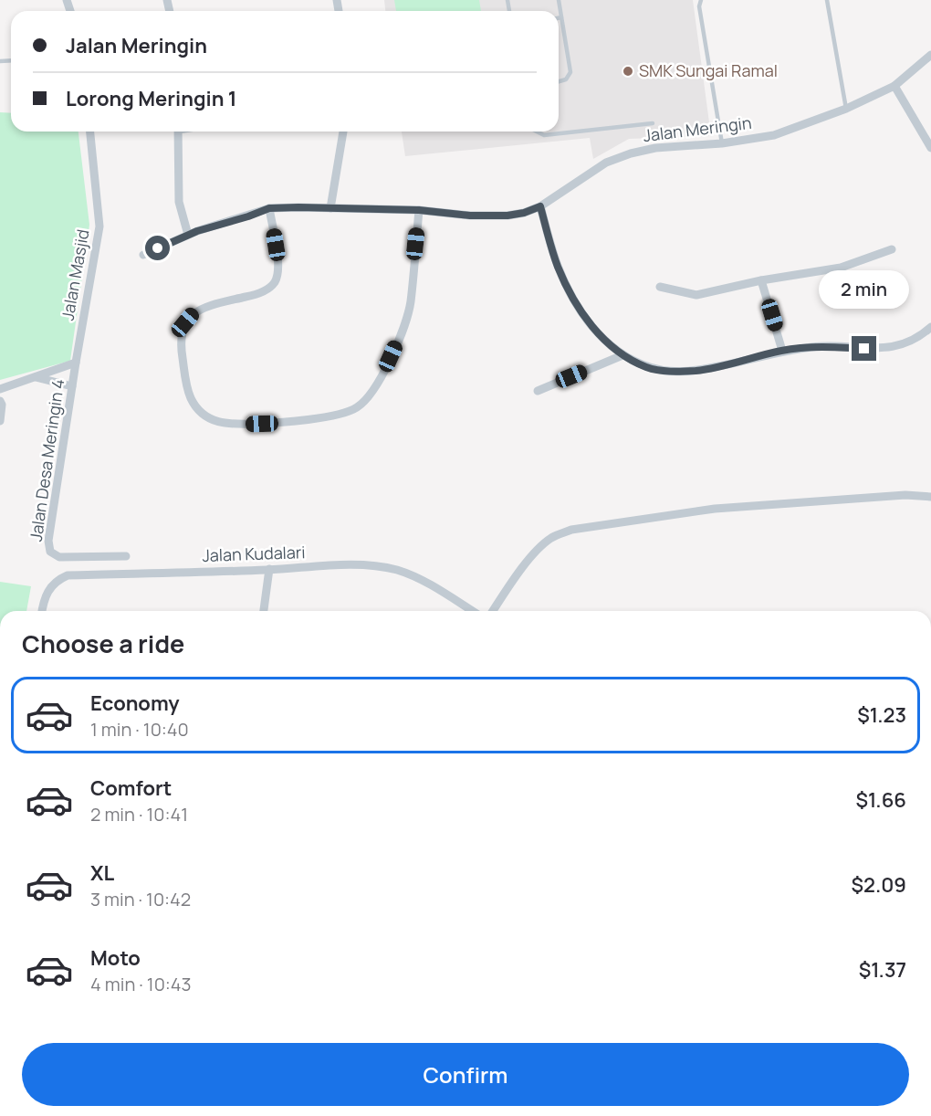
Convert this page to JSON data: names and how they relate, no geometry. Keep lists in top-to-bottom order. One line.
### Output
{"streets":{"street":["Jalan Meringin","Jalan Masjid","Jalan Desa Meringin 4","Jalan Kudalari"]},"crossings":[["Jalan Masjid","Jalan Desa Meringin 4"]],"places":["SMK Sungai Ramal"],"page":{"banner":["Jalan Meringin","Lorong Meringin 1"],"bubble":"2 min","heading":"Choose a ride","list":[{"name":"Economy","note":"1 min · 10:40","value":"$1.23"},{"name":"Comfort","note":"2 min · 10:41","value":"$1.66"},{"name":"XL","note":"3 min · 10:42","value":"$2.09"},{"name":"Moto","note":"4 min · 10:43","value":"$1.37"}],"buttons":"Confirm"}}
